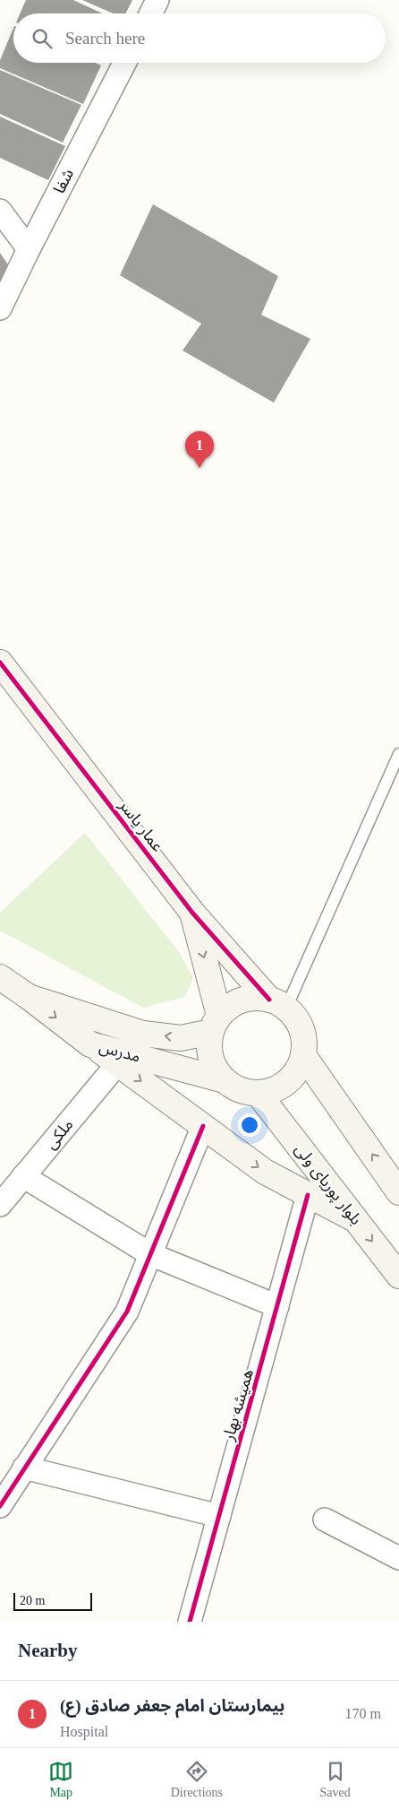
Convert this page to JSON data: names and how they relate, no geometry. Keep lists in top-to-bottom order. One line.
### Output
{"streets":{"main road":["عمار یاسر","مدرس","بلوار پوریای ولی"],"street":["شفا","ملکی","همیشه بهار"]},"crossings":[["عمار یاسر","مدرس"],["عمار یاسر","بلوار پوریای ولی"],["مدرس","بلوار پوریای ولی"]],"scale_bar":"20 m","page":{"search":"Search here","pins":"1","scale":"20 m","heading":"Nearby","list":[{"mark":"1","name":"بیمارستان امام جعفر صادق (ع)","note":"Hospital","value":"170 m"}],"nav":["Map","Directions","Saved"]}}
